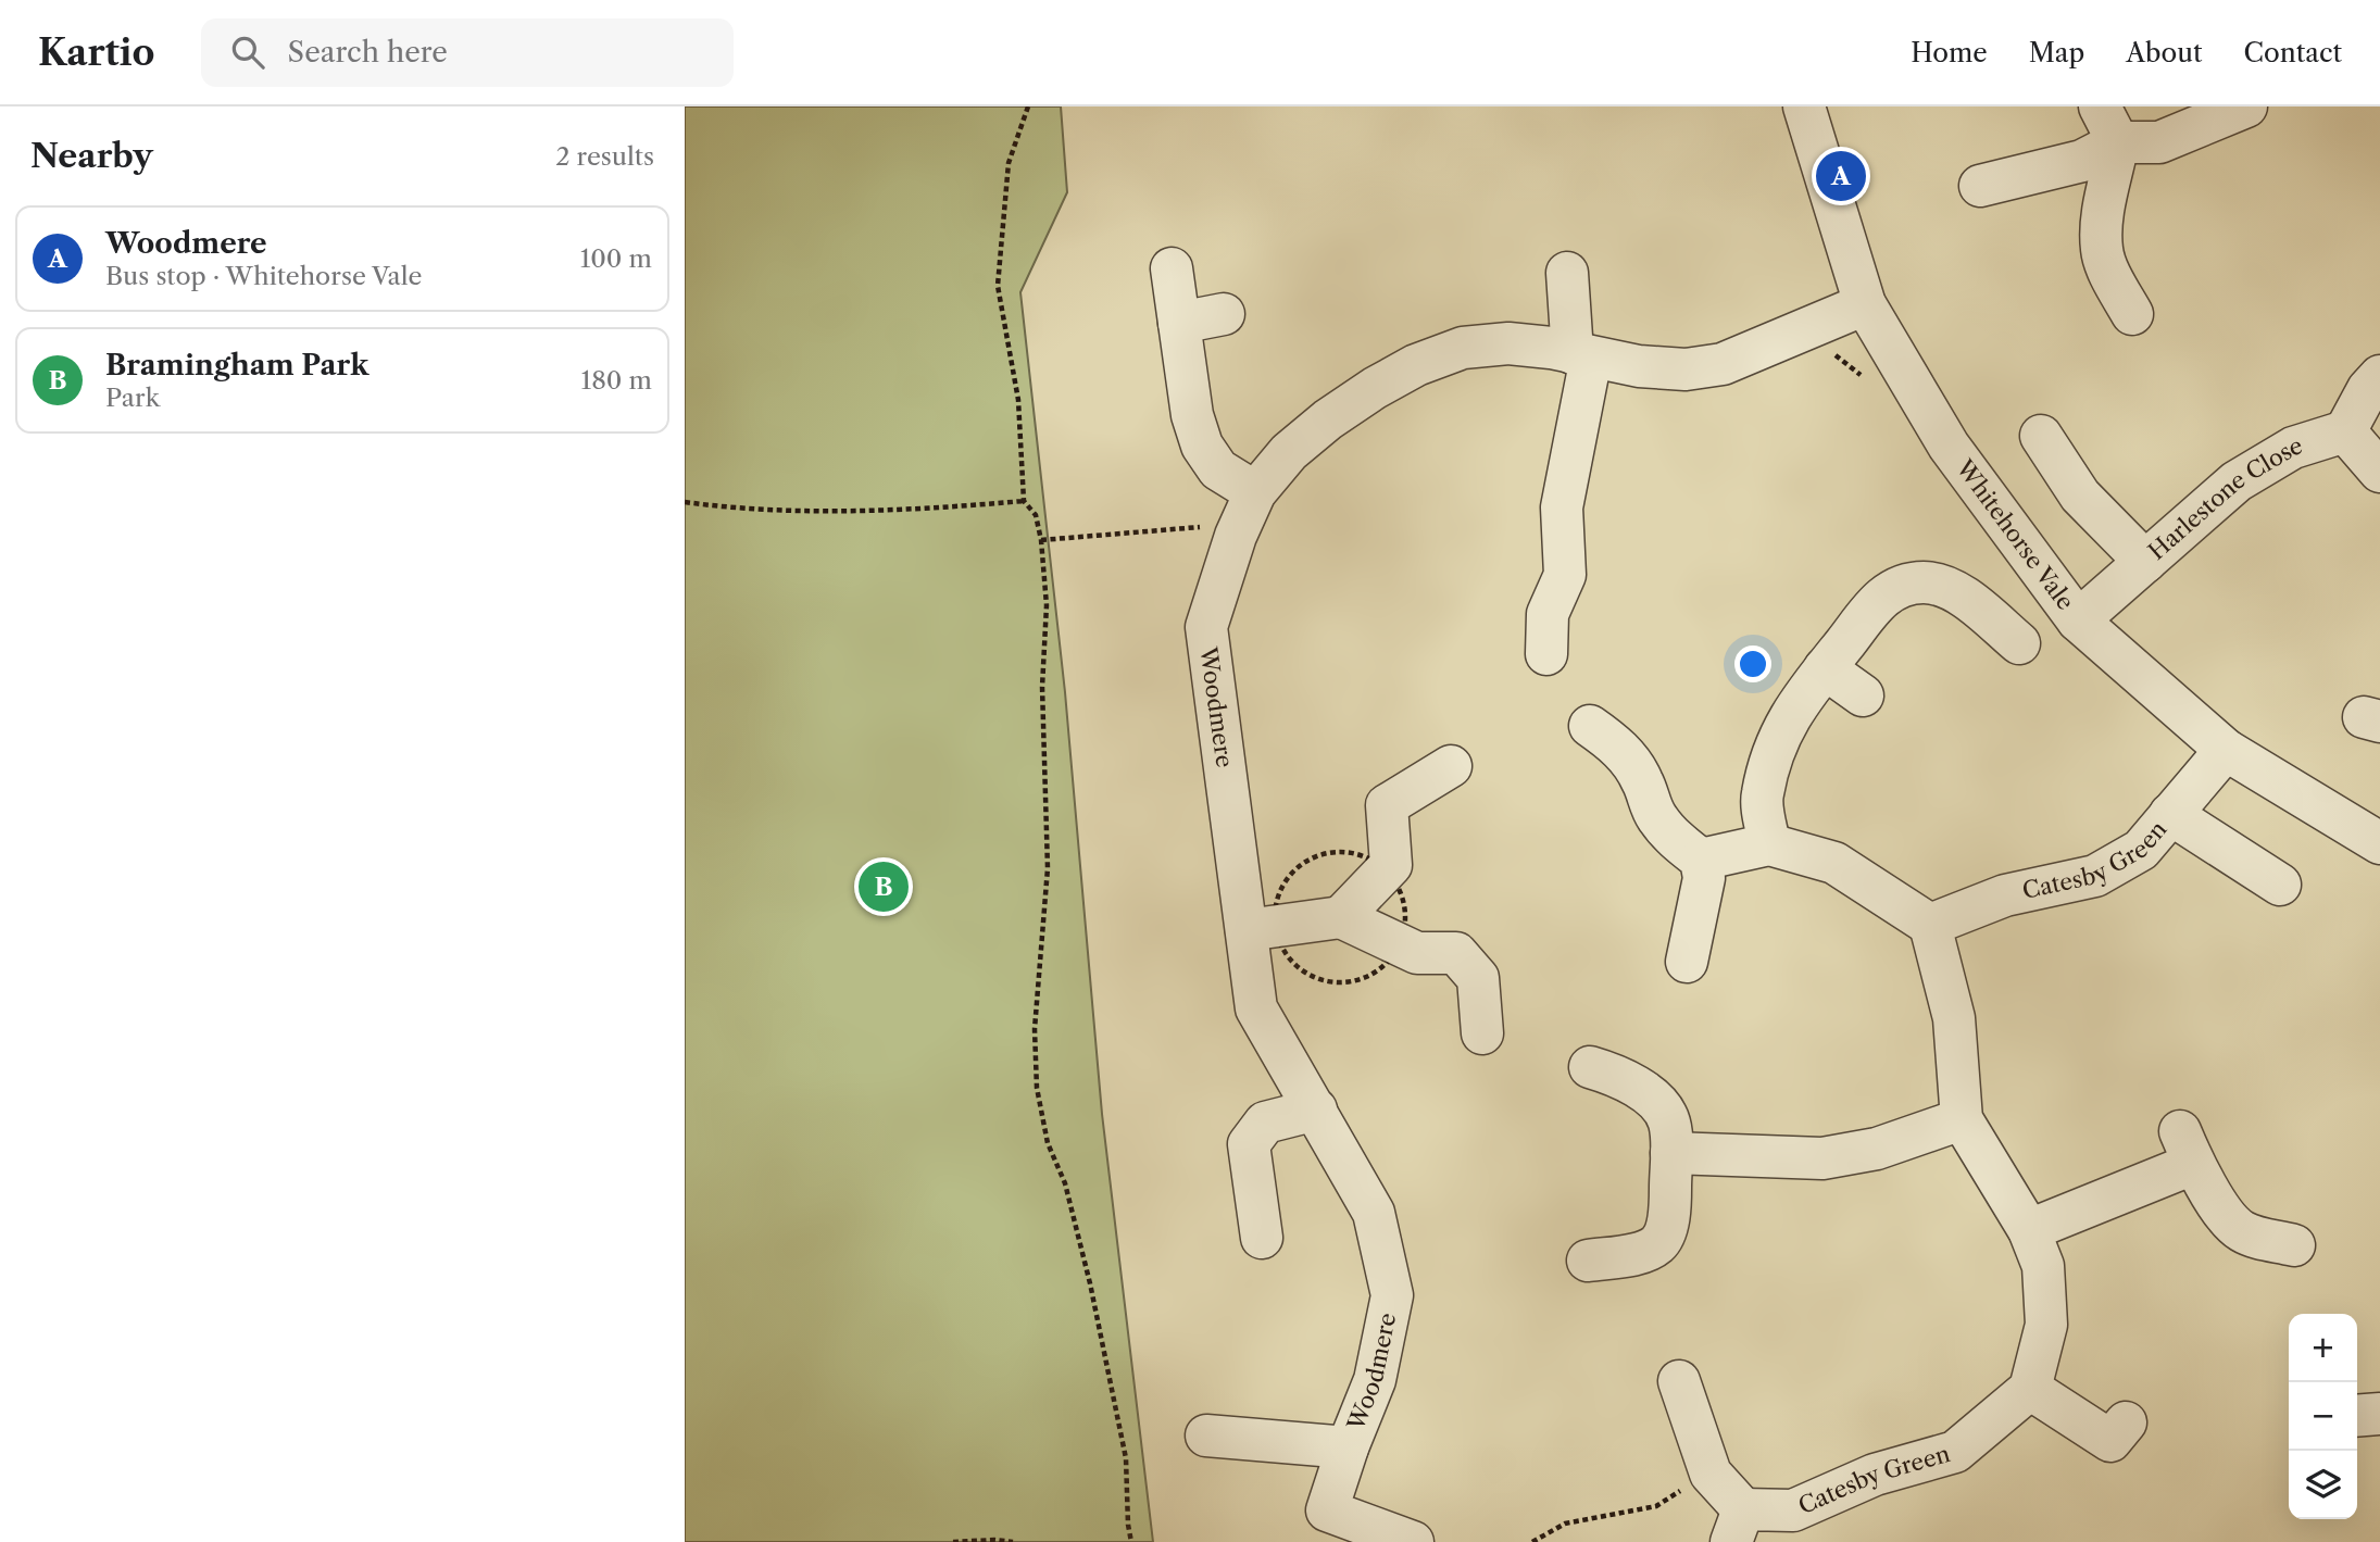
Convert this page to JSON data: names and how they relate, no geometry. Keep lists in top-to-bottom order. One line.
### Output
{"streets":{"street":["Harlestone Close","Whitehorse Vale","Woodmere","Catesby Green"]},"crossings":[["Harlestone Close","Whitehorse Vale"],["Whitehorse Vale","Woodmere"],["Whitehorse Vale","Catesby Green"]],"page":{"header":"Kartio","search":"Search here","nav":["Home","Map","About","Contact"],"heading":["Nearby","2 results"],"pins":["A","B"],"list":[{"mark":"A","name":"Woodmere","note":"Bus stop · Whitehorse Vale","value":"100 m"},{"mark":"B","name":"Bramingham Park","note":"Park","value":"180 m"}],"map_buttons":["+","−"]}}
